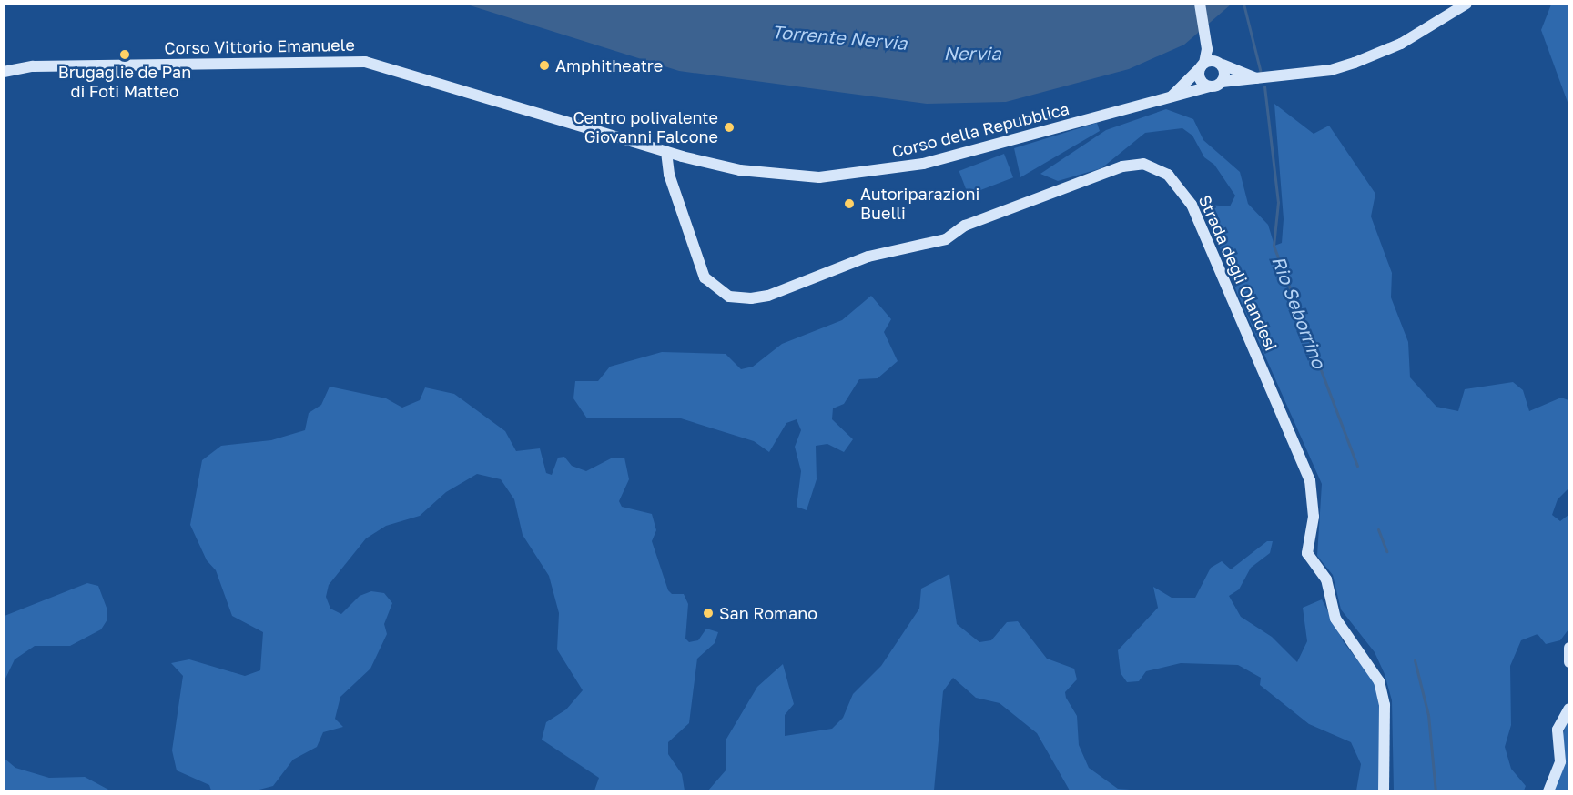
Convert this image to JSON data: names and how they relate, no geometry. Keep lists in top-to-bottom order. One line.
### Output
{"streets":{"main road":["Corso Vittorio Emanuele","Corso della Repubblica","Strada degli Olandesi"]},"crossings":[["Corso Vittorio Emanuele","Corso della Repubblica"],["Corso Vittorio Emanuele","Strada degli Olandesi"],["Corso della Repubblica","Strada degli Olandesi"]],"water":["Torrente Nervia","Nervia","Rio Seborrino"],"places":["Brugaglie de Pan di Foti Matteo","Amphitheatre","Centro polivalente Giovanni Falcone","Autoriparazioni Buelli","San Romano"]}
